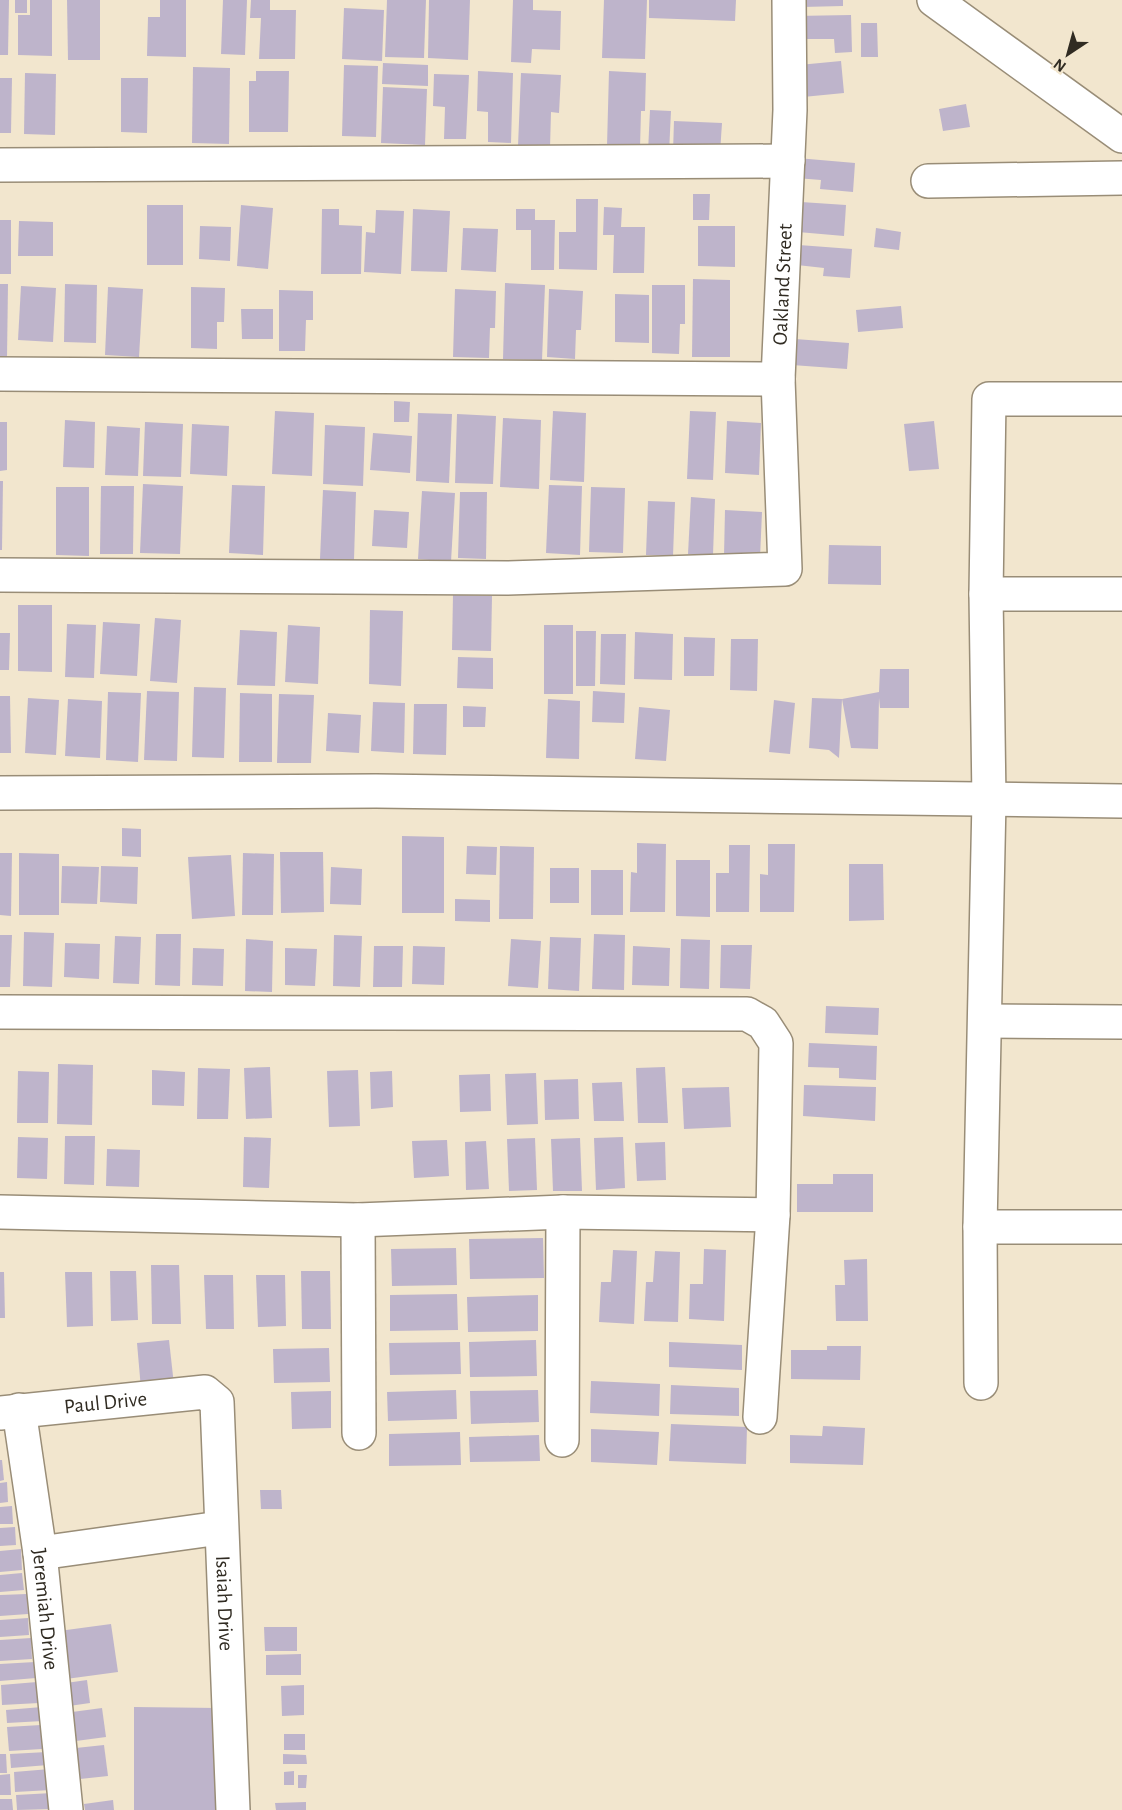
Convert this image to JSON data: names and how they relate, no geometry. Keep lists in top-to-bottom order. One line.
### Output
{"streets":{"street":["Oakland Street","Paul Drive","Isaiah Drive","Jeremiah Drive"]},"crossings":[["Paul Drive","Isaiah Drive"],["Paul Drive","Jeremiah Drive"]],"north":"bottom left"}
